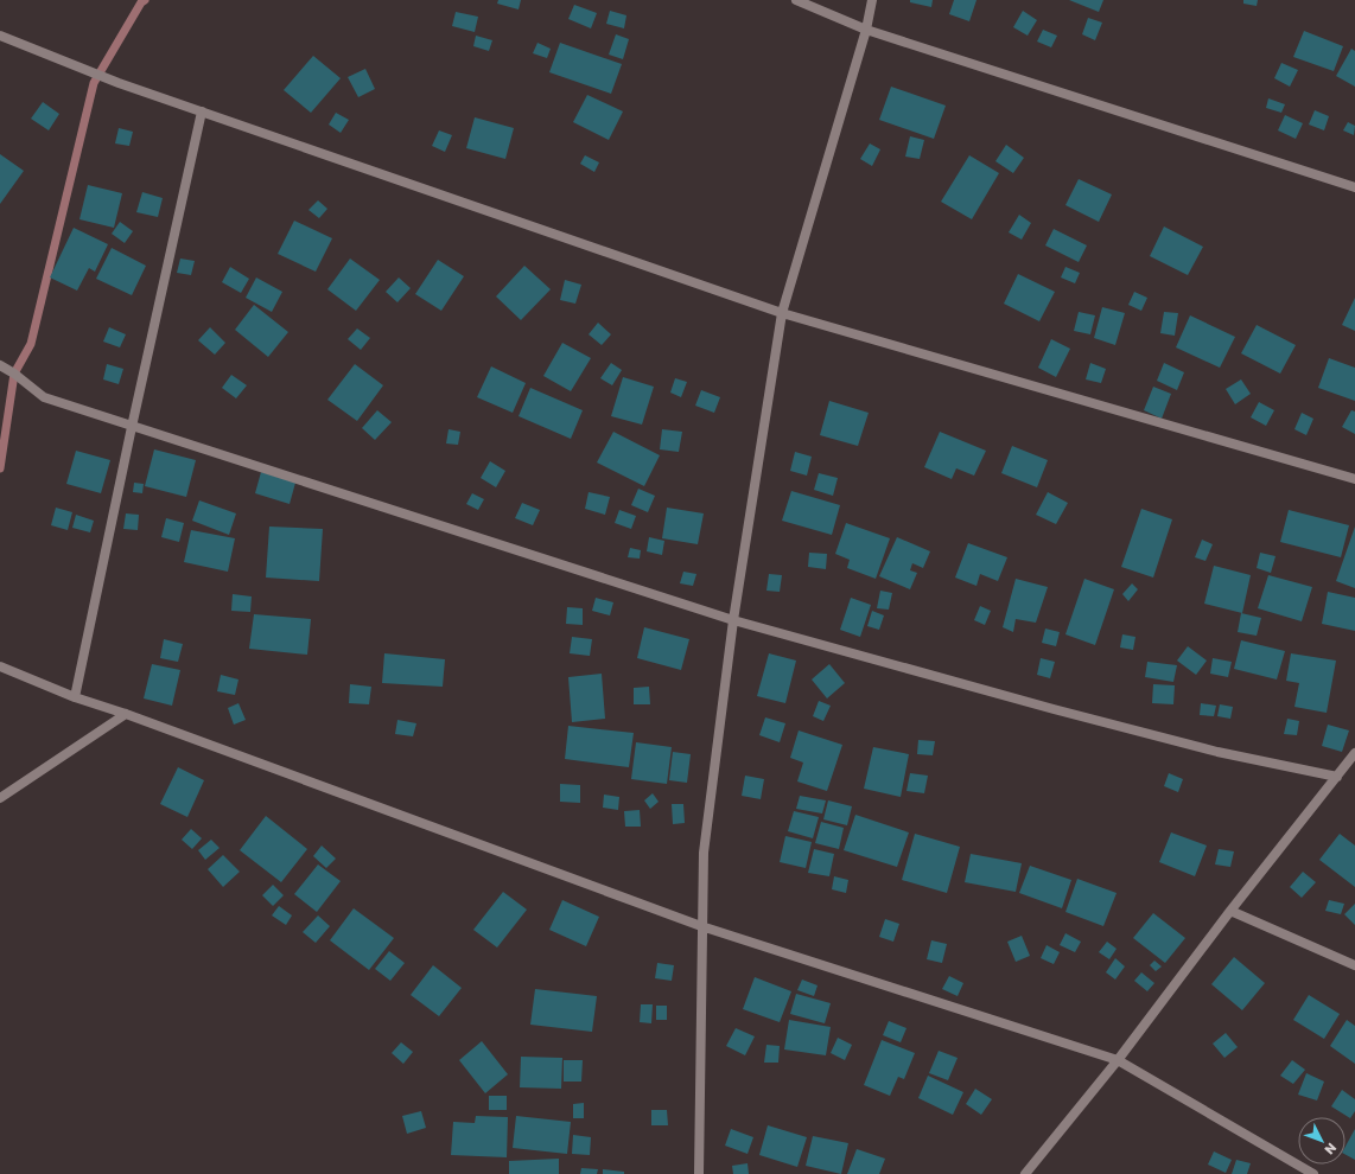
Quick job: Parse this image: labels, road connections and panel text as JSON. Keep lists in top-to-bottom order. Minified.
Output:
{"north":"bottom right"}
